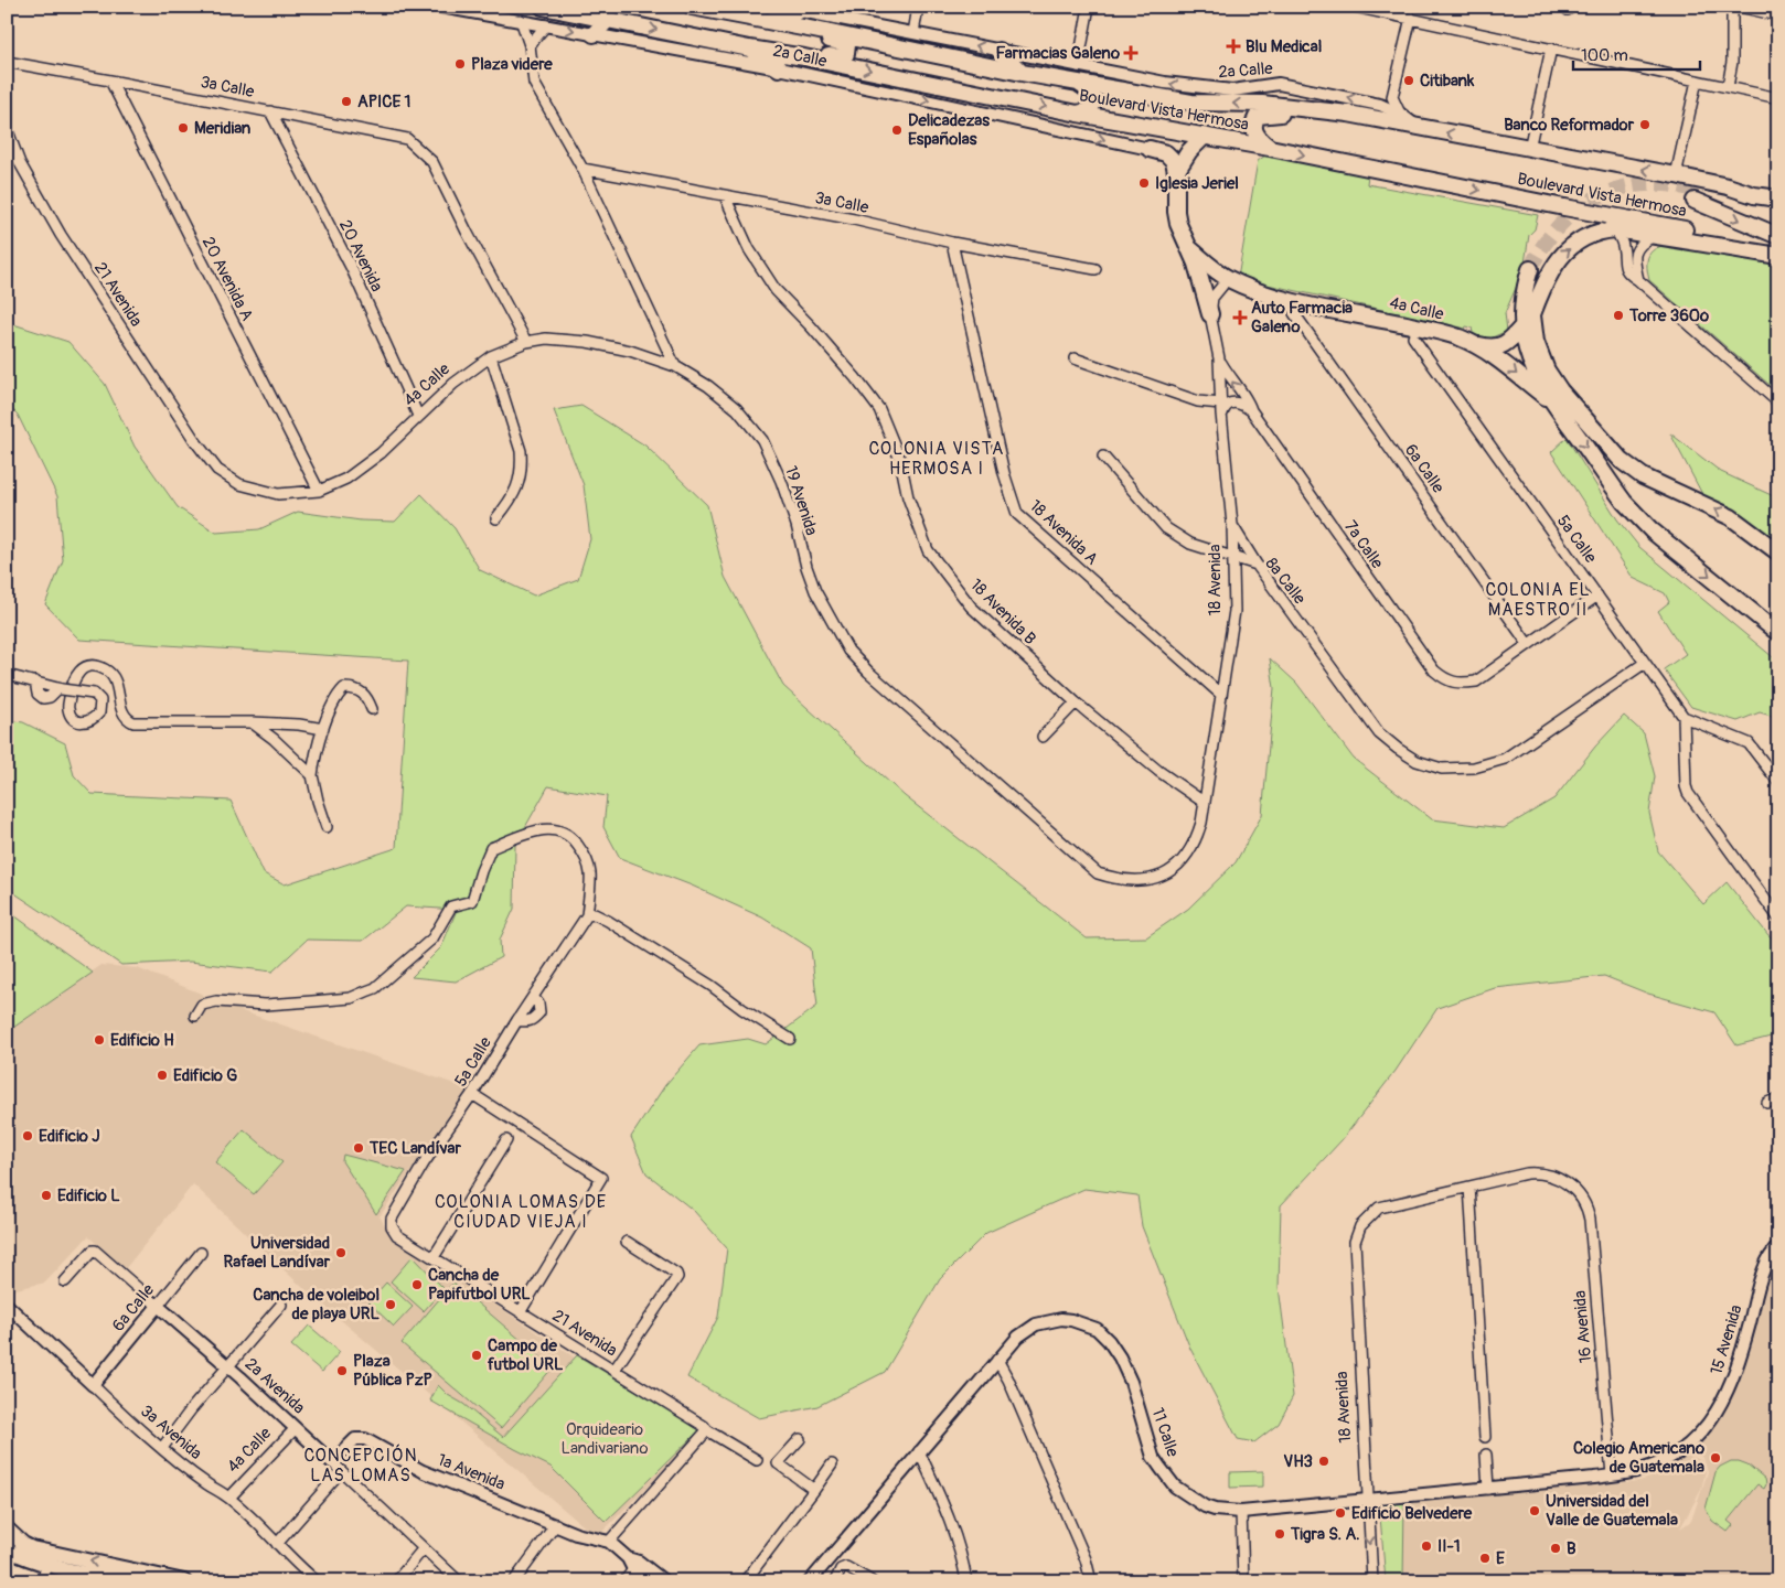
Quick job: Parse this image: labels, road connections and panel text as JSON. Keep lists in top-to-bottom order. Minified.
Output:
{"streets":{"main road":["Boulevard Vista Hermosa","4a Calle"],"street":["2a Calle","3a Calle","20 Avenida","20 Avenida A","21 Avenida","6a Calle","19 Avenida","18 Avenida A","5a Calle","7a Calle","18 Avenida","8a Calle","18 Avenida B","16 Avenida","15 Avenida","2a Avenida","3a Avenida","11 Calle","1a Avenida"]},"crossings":[["2a Calle","Boulevard Vista Hermosa"],["3a Calle","20 Avenida"],["3a Calle","20 Avenida A"],["3a Calle","4a Calle"],["3a Calle","18 Avenida A"],["3a Calle","18 Avenida B"],["20 Avenida","4a Calle"],["20 Avenida A","4a Calle"],["21 Avenida","4a Calle"],["21 Avenida","5a Calle"],["4a Calle","19 Avenida"],["4a Calle","2a Avenida"],["4a Calle","3a Avenida"],["6a Calle","7a Calle"],["6a Calle","2a Avenida"],["6a Calle","3a Avenida"],["19 Avenida","18 Avenida"],["18 Avenida A","18 Avenida"],["5a Calle","8a Calle"],["7a Calle","18 Avenida"],["18 Avenida","8a Calle"],["18 Avenida","18 Avenida B"],["18 Avenida","16 Avenida"],["18 Avenida","11 Calle"],["16 Avenida","11 Calle"],["15 Avenida","11 Calle"],["2a Avenida","1a Avenida"]],"districts":["COLONIA VISTA HERMOSA I","COLONIA EL MAESTRO II","COLONIA LOMAS DE CIUDAD VIEJA I","CONCEPCIÓN LAS LOMAS"],"parks":["Orquideario Landivariano"],"places":{"health":["Blu Medical","Farmacias Galeno","Auto Farmacia Galeno"],"other":["Plaza videre","Citibank","APICE 1","Banco Reformador","Meridian","Delicadezas Españolas","Iglesia Jeriel","Torre 360º","Edificio H","Edificio G","Edificio J","TEC Landívar","Edificio L","Universidad Rafael Landívar","Cancha de Papifutbol URL","Cancha de voleibol de playa URL","Campo de futbol URL","Plaza Pública PzP","Colegio Americano de Guatemala","VH3","Universidad del Valle de Guatemala","Edificio Belvedere","Tigra S. A.","II-1","B","E"]},"scale_bar":"100 m"}
